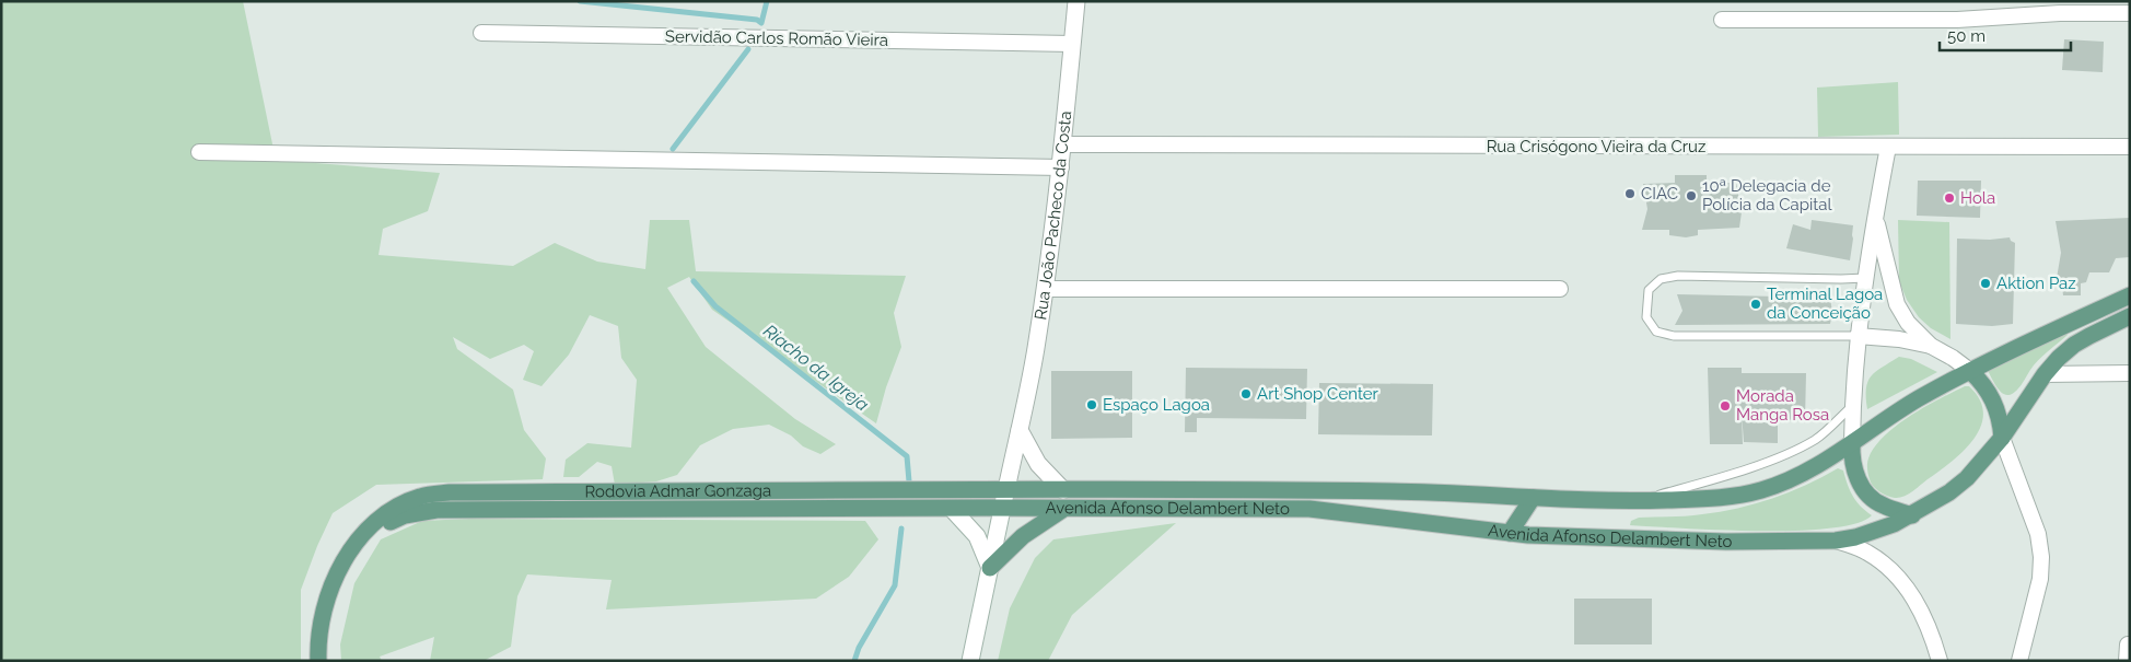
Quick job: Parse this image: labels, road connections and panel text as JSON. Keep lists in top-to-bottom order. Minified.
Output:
{"streets":{"main road":["Rodovia Admar Gonzaga","Avenida Afonso Delambert Neto"],"street":["Servidão Carlos Romão Vieira","Rua Crisógono Vieira da Cruz","Rua João Pacheco da Costa"]},"crossings":[["Servidão Carlos Romão Vieira","Rua João Pacheco da Costa"],["Rua Crisógono Vieira da Cruz","Rua João Pacheco da Costa"],["Rua João Pacheco da Costa","Rodovia Admar Gonzaga"],["Rua João Pacheco da Costa","Avenida Afonso Delambert Neto"],["Rodovia Admar Gonzaga","Avenida Afonso Delambert Neto"]],"water":["Riacho da Igreja"],"places":["CIAC","10ª Delegacia de Polícia da Capital","Hola","Aktion Paz","Terminal Lagoa da Conceição","Art Shop Center","Espaço Lagoa","Morada Manga Rosa"],"scale_bar":"50 m"}
